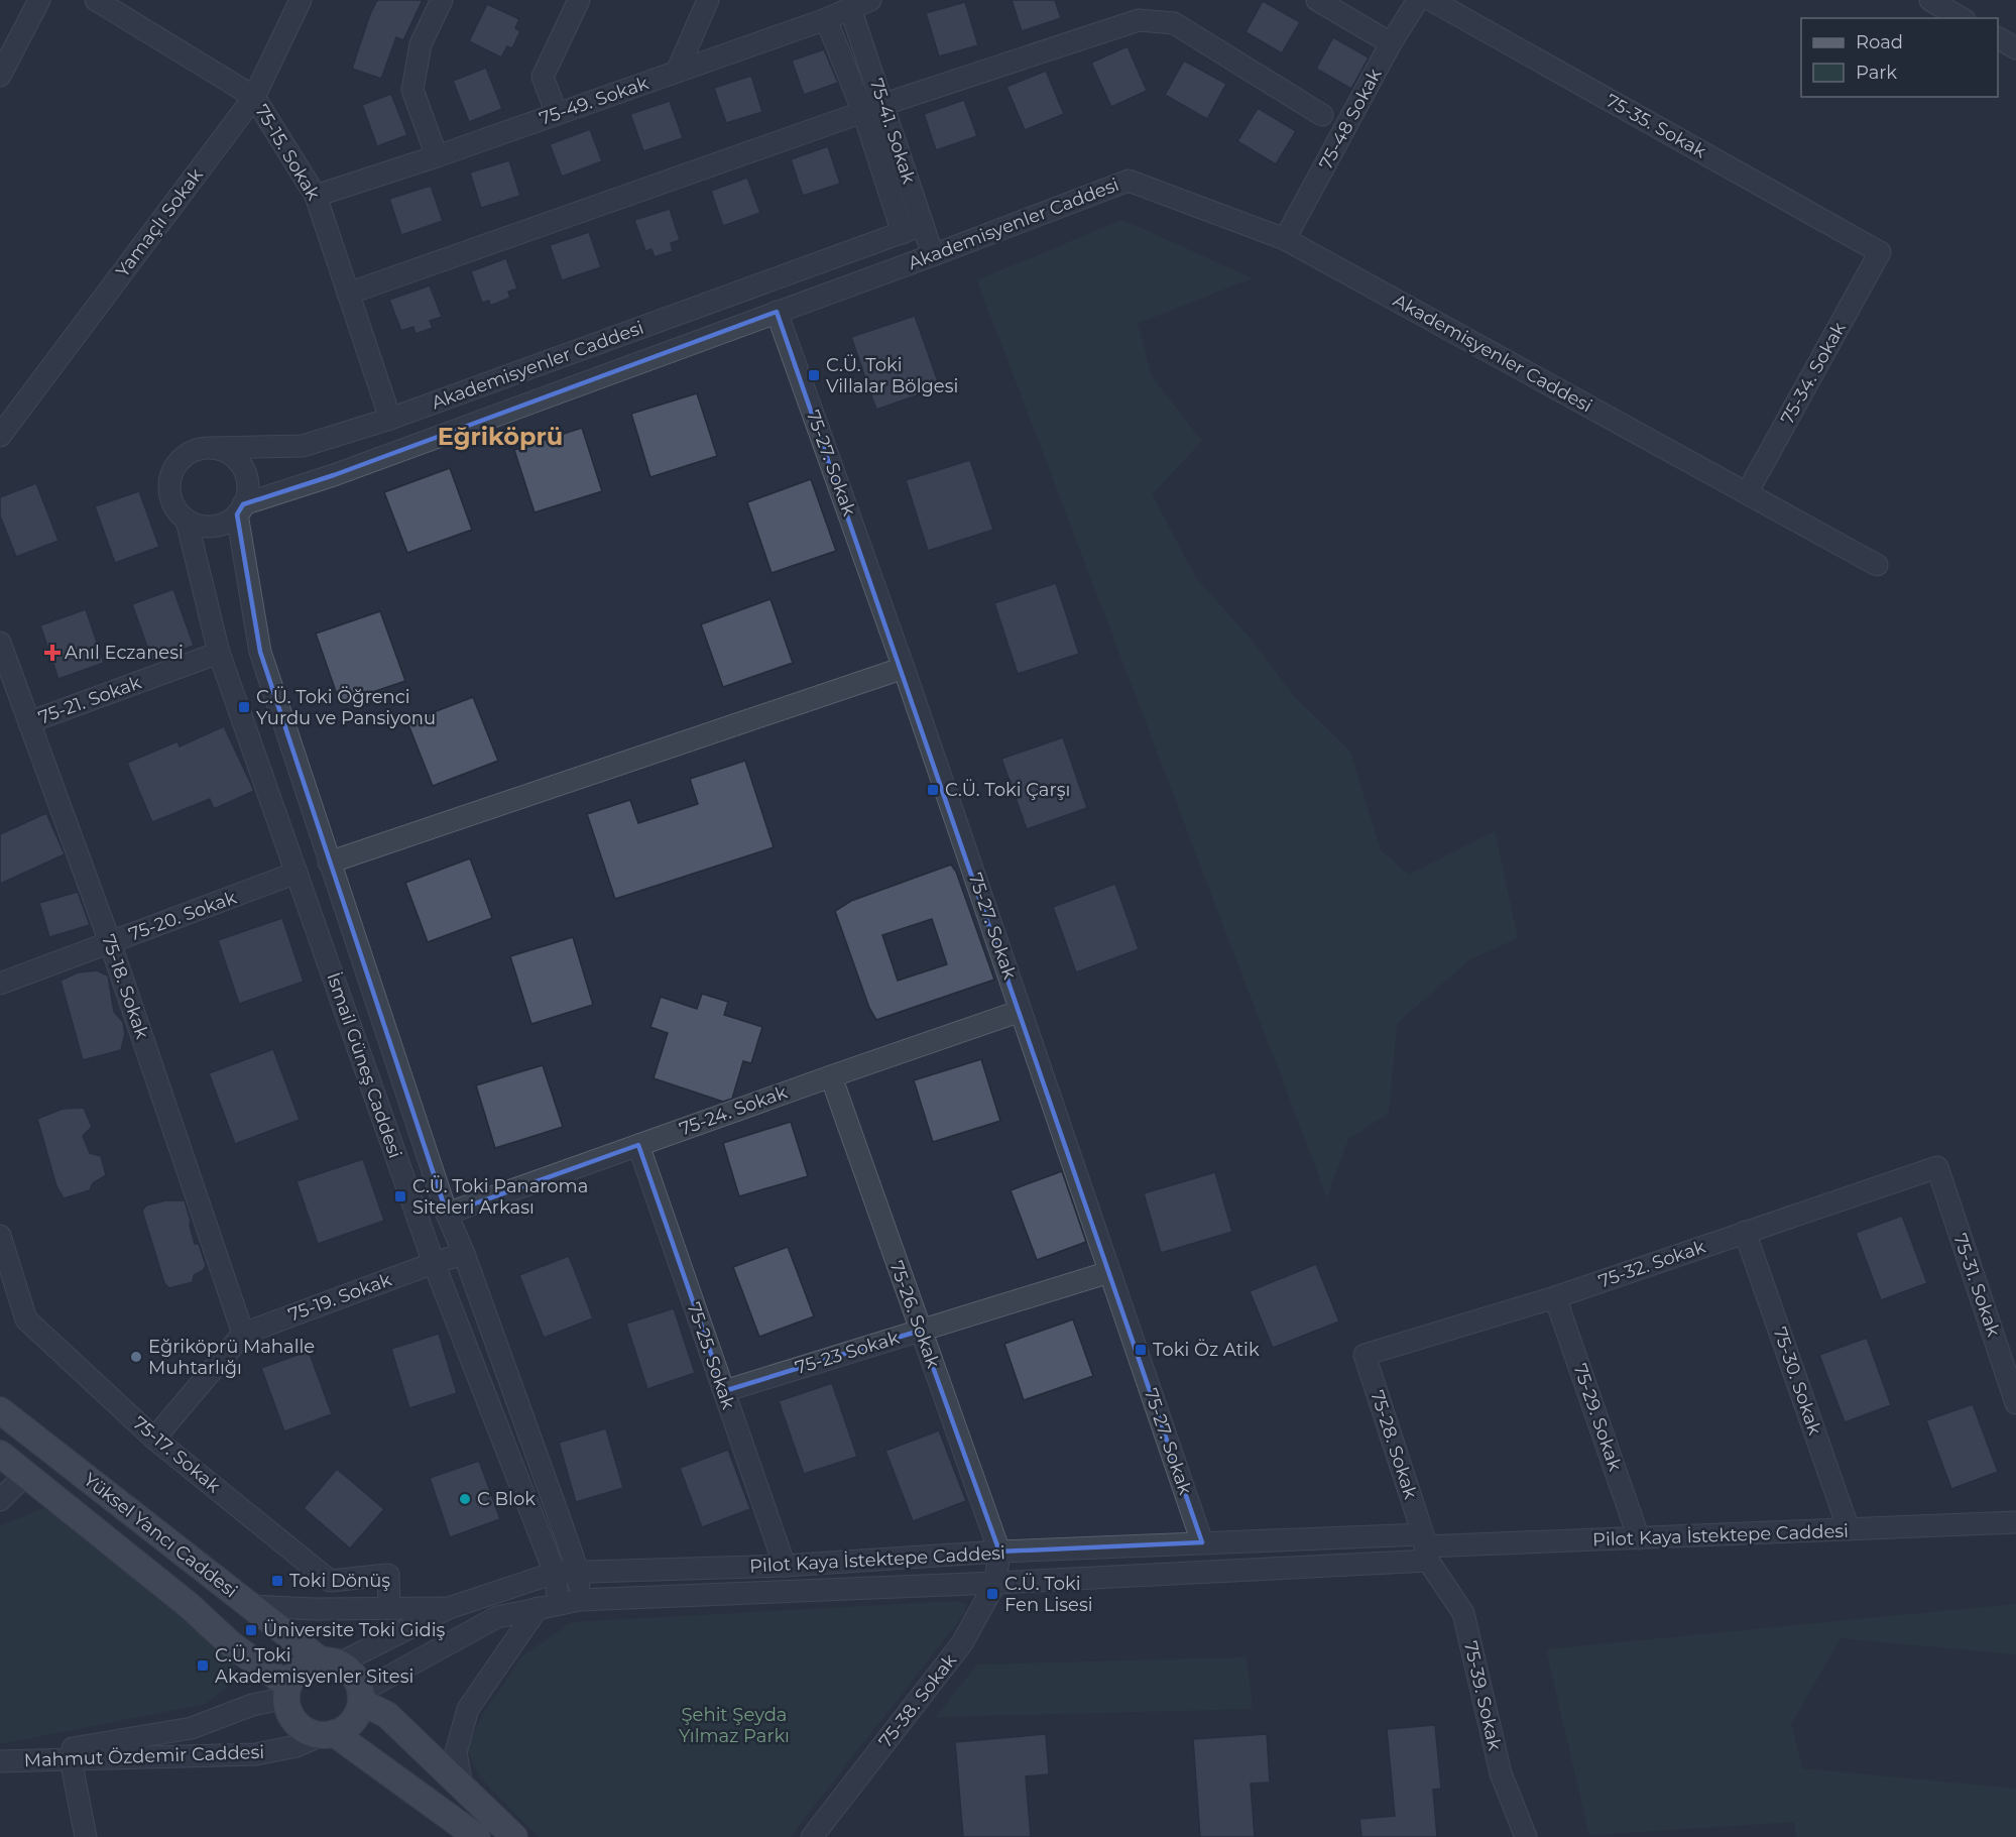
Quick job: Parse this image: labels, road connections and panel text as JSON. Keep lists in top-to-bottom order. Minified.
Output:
{"streets":{"main road":["Yüksel Yancı Caddesi"],"street":["75-49. Sokak","75-48 Sokak","75-35. Sokak","75-41. Sokak","75-15. Sokak","Yamaçlı Sokak","Akademisyenler Caddesi","75-34. Sokak","75-27. Sokak","75-21. Sokak","75-20. Sokak","75-18. Sokak","İsmail Güneş Caddesi","75-24. Sokak","75-32. Sokak","75-31. Sokak","75-19. Sokak","75-26. Sokak","75-23 Sokak","75-25. Sokak","75-30. Sokak","75-29. Sokak","75-28. Sokak","75-17. Sokak","Pilot Kaya İstektepe Caddesi","75-39. Sokak","75-38. Sokak","Mahmut Özdemir Caddesi"]},"crossings":[["75-49. Sokak","75-41. Sokak"],["75-49. Sokak","75-15. Sokak"],["75-48 Sokak","Akademisyenler Caddesi"],["75-35. Sokak","75-34. Sokak"],["75-41. Sokak","Akademisyenler Caddesi"],["75-15. Sokak","Yamaçlı Sokak"],["75-15. Sokak","Akademisyenler Caddesi"],["Akademisyenler Caddesi","75-34. Sokak"],["Akademisyenler Caddesi","75-27. Sokak"],["Akademisyenler Caddesi","İsmail Güneş Caddesi"],["75-27. Sokak","75-24. Sokak"],["75-27. Sokak","75-23 Sokak"],["75-27. Sokak","Pilot Kaya İstektepe Caddesi"],["75-21. Sokak","75-18. Sokak"],["75-21. Sokak","İsmail Güneş Caddesi"],["75-20. Sokak","75-18. Sokak"],["75-20. Sokak","İsmail Güneş Caddesi"],["75-18. Sokak","75-19. Sokak"],["İsmail Güneş Caddesi","75-24. Sokak"],["İsmail Güneş Caddesi","75-19. Sokak"],["İsmail Güneş Caddesi","Pilot Kaya İstektepe Caddesi"],["75-24. Sokak","75-26. Sokak"],["75-24. Sokak","75-25. Sokak"],["75-32. Sokak","75-31. Sokak"],["75-32. Sokak","75-30. Sokak"],["75-32. Sokak","75-29. Sokak"],["75-32. Sokak","75-28. Sokak"],["75-19. Sokak","75-17. Sokak"],["75-26. Sokak","75-23 Sokak"],["75-26. Sokak","Pilot Kaya İstektepe Caddesi"],["75-26. Sokak","75-38. Sokak"],["75-23 Sokak","75-25. Sokak"],["75-25. Sokak","Pilot Kaya İstektepe Caddesi"],["75-30. Sokak","Pilot Kaya İstektepe Caddesi"],["75-29. Sokak","Pilot Kaya İstektepe Caddesi"],["75-28. Sokak","Pilot Kaya İstektepe Caddesi"],["75-28. Sokak","75-39. Sokak"],["Yüksel Yancı Caddesi","Pilot Kaya İstektepe Caddesi"],["Yüksel Yancı Caddesi","Mahmut Özdemir Caddesi"],["Pilot Kaya İstektepe Caddesi","75-39. Sokak"],["Pilot Kaya İstektepe Caddesi","75-38. Sokak"],["Pilot Kaya İstektepe Caddesi","Mahmut Özdemir Caddesi"]],"districts":["Eğriköprü"],"parks":["Şehit Şeyda Yılmaz Parkı"],"places":{"transit":["C.Ü. Toki Villalar Bölgesi","C.Ü. Toki Öğrenci Yurdu ve Pansiyonu","C.Ü. Toki Çarşı","C.Ü. Toki Panaroma Siteleri Arkası","Toki Öz Atik","Toki Dönüş","C.Ü. Toki Fen Lisesi","Üniversite Toki Gidiş","C.Ü. Toki Akademisyenler Sitesi"],"health":["Anıl Eczanesi"],"other":["Eğriköprü Mahalle Muhtarlığı","C Blok"]},"legend":["Road","Park"]}
